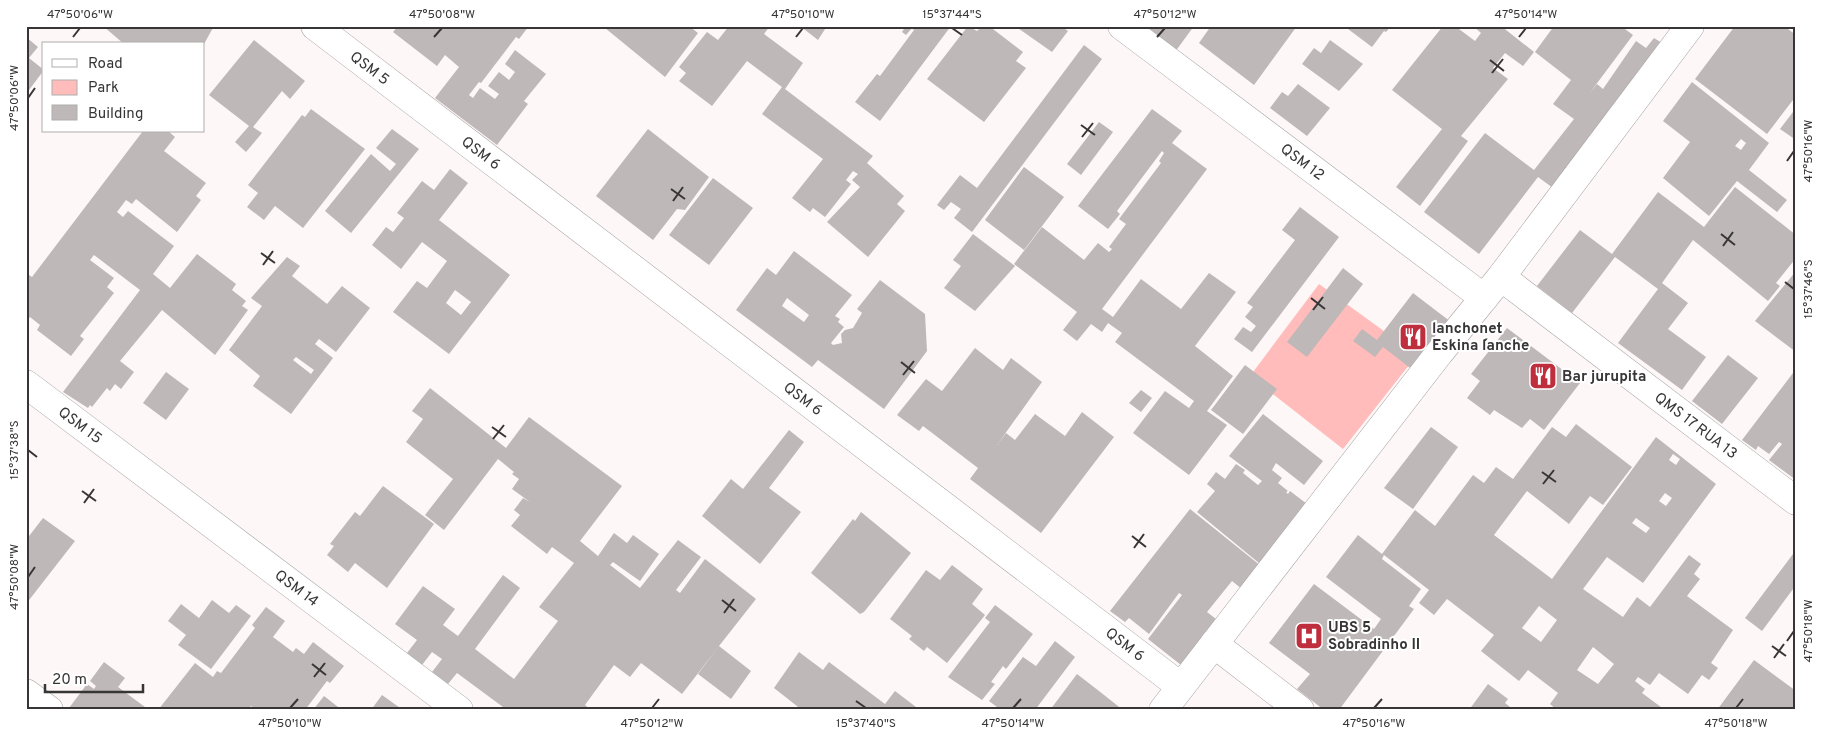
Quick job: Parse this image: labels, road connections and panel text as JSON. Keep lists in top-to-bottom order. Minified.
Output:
{"streets":{"street":["QSM 5","QSM 6","QSM 12","QSM 15","QMS 17 RUA 13","QSM 14"]},"crossings":[["QSM 5","QSM 6"],["QSM 15","QSM 14"]],"places":{"restaurant":["lanchonet Eskina ´lanche","Bar jurupita"],"hospital":["UBS 5 Sobradinho II"]},"legend":["Road","Park","Building"],"scale_bar":"20 m","coordinates":["47°50'06\"W","47°50'08\"W","47°50'10\"W","15°37'44\"S","47°50'12\"W","47°50'14\"W","47°50'16\"W","15°37'46\"S","15°37'38\"S","47°50'18\"W","15°37'40\"S"]}
